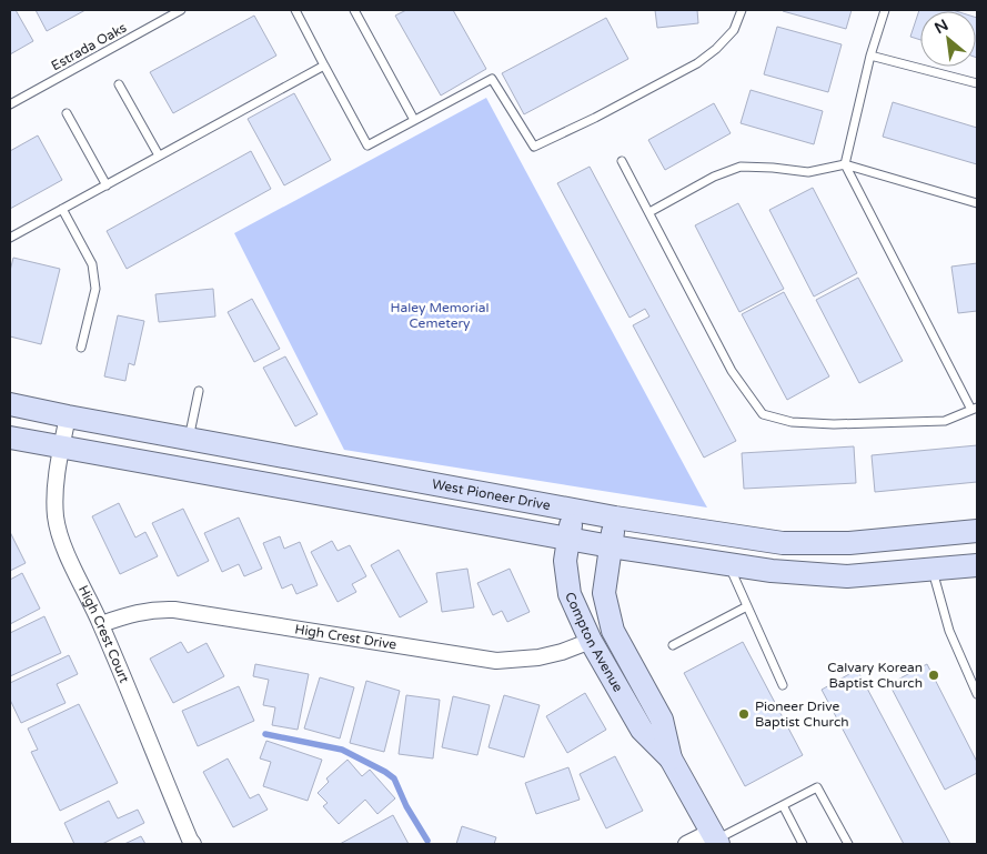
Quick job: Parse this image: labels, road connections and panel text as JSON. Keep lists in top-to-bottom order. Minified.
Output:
{"streets":{"main road":["West Pioneer Drive","Compton Avenue"],"street":["High Crest Court","High Crest Drive"],"lane":["Estrada Oaks"]},"crossings":[["West Pioneer Drive","High Crest Court"],["West Pioneer Drive","Compton Avenue"],["High Crest Court","High Crest Drive"],["High Crest Drive","Compton Avenue"]],"parks":["Haley Memorial Cemetery"],"places":["Calvary Korean Baptist Church","Pioneer Drive Baptist Church"],"north":"top left"}
